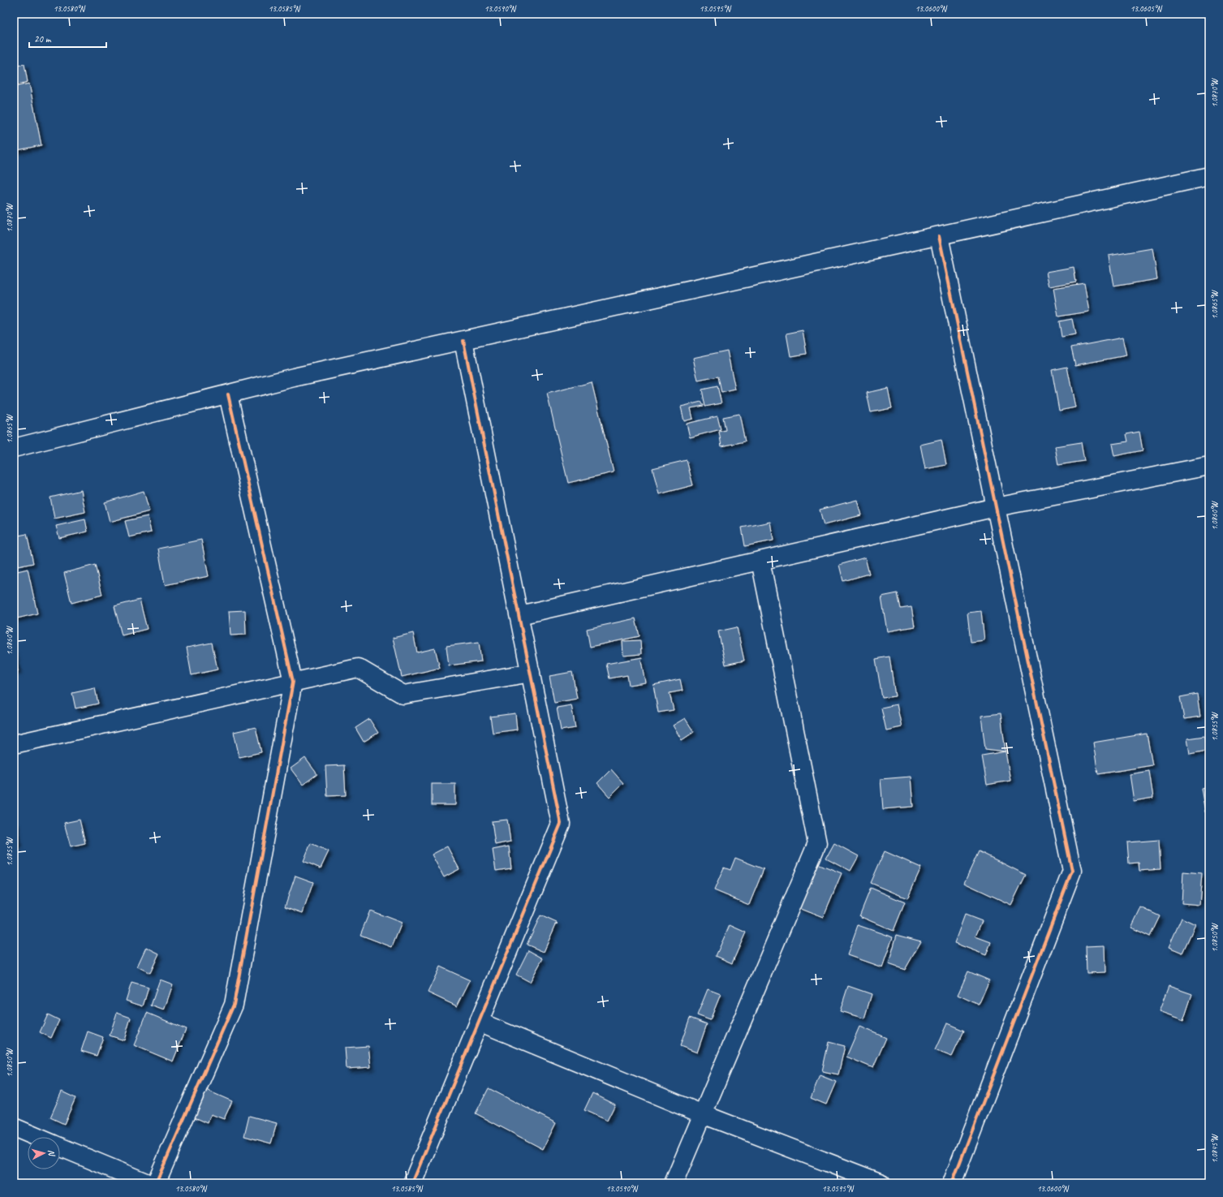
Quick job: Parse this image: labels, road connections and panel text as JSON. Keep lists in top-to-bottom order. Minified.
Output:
{"scale_bar":"20 m","north":"right","coordinates":["13.0580°N","13.0585°N","13.0590°N","13.0595°N","13.0600°N","13.0605°N","1.0870°W","1.0865°W","1.0860°W","1.0855°W","1.0850°W","1.0845°W"]}
